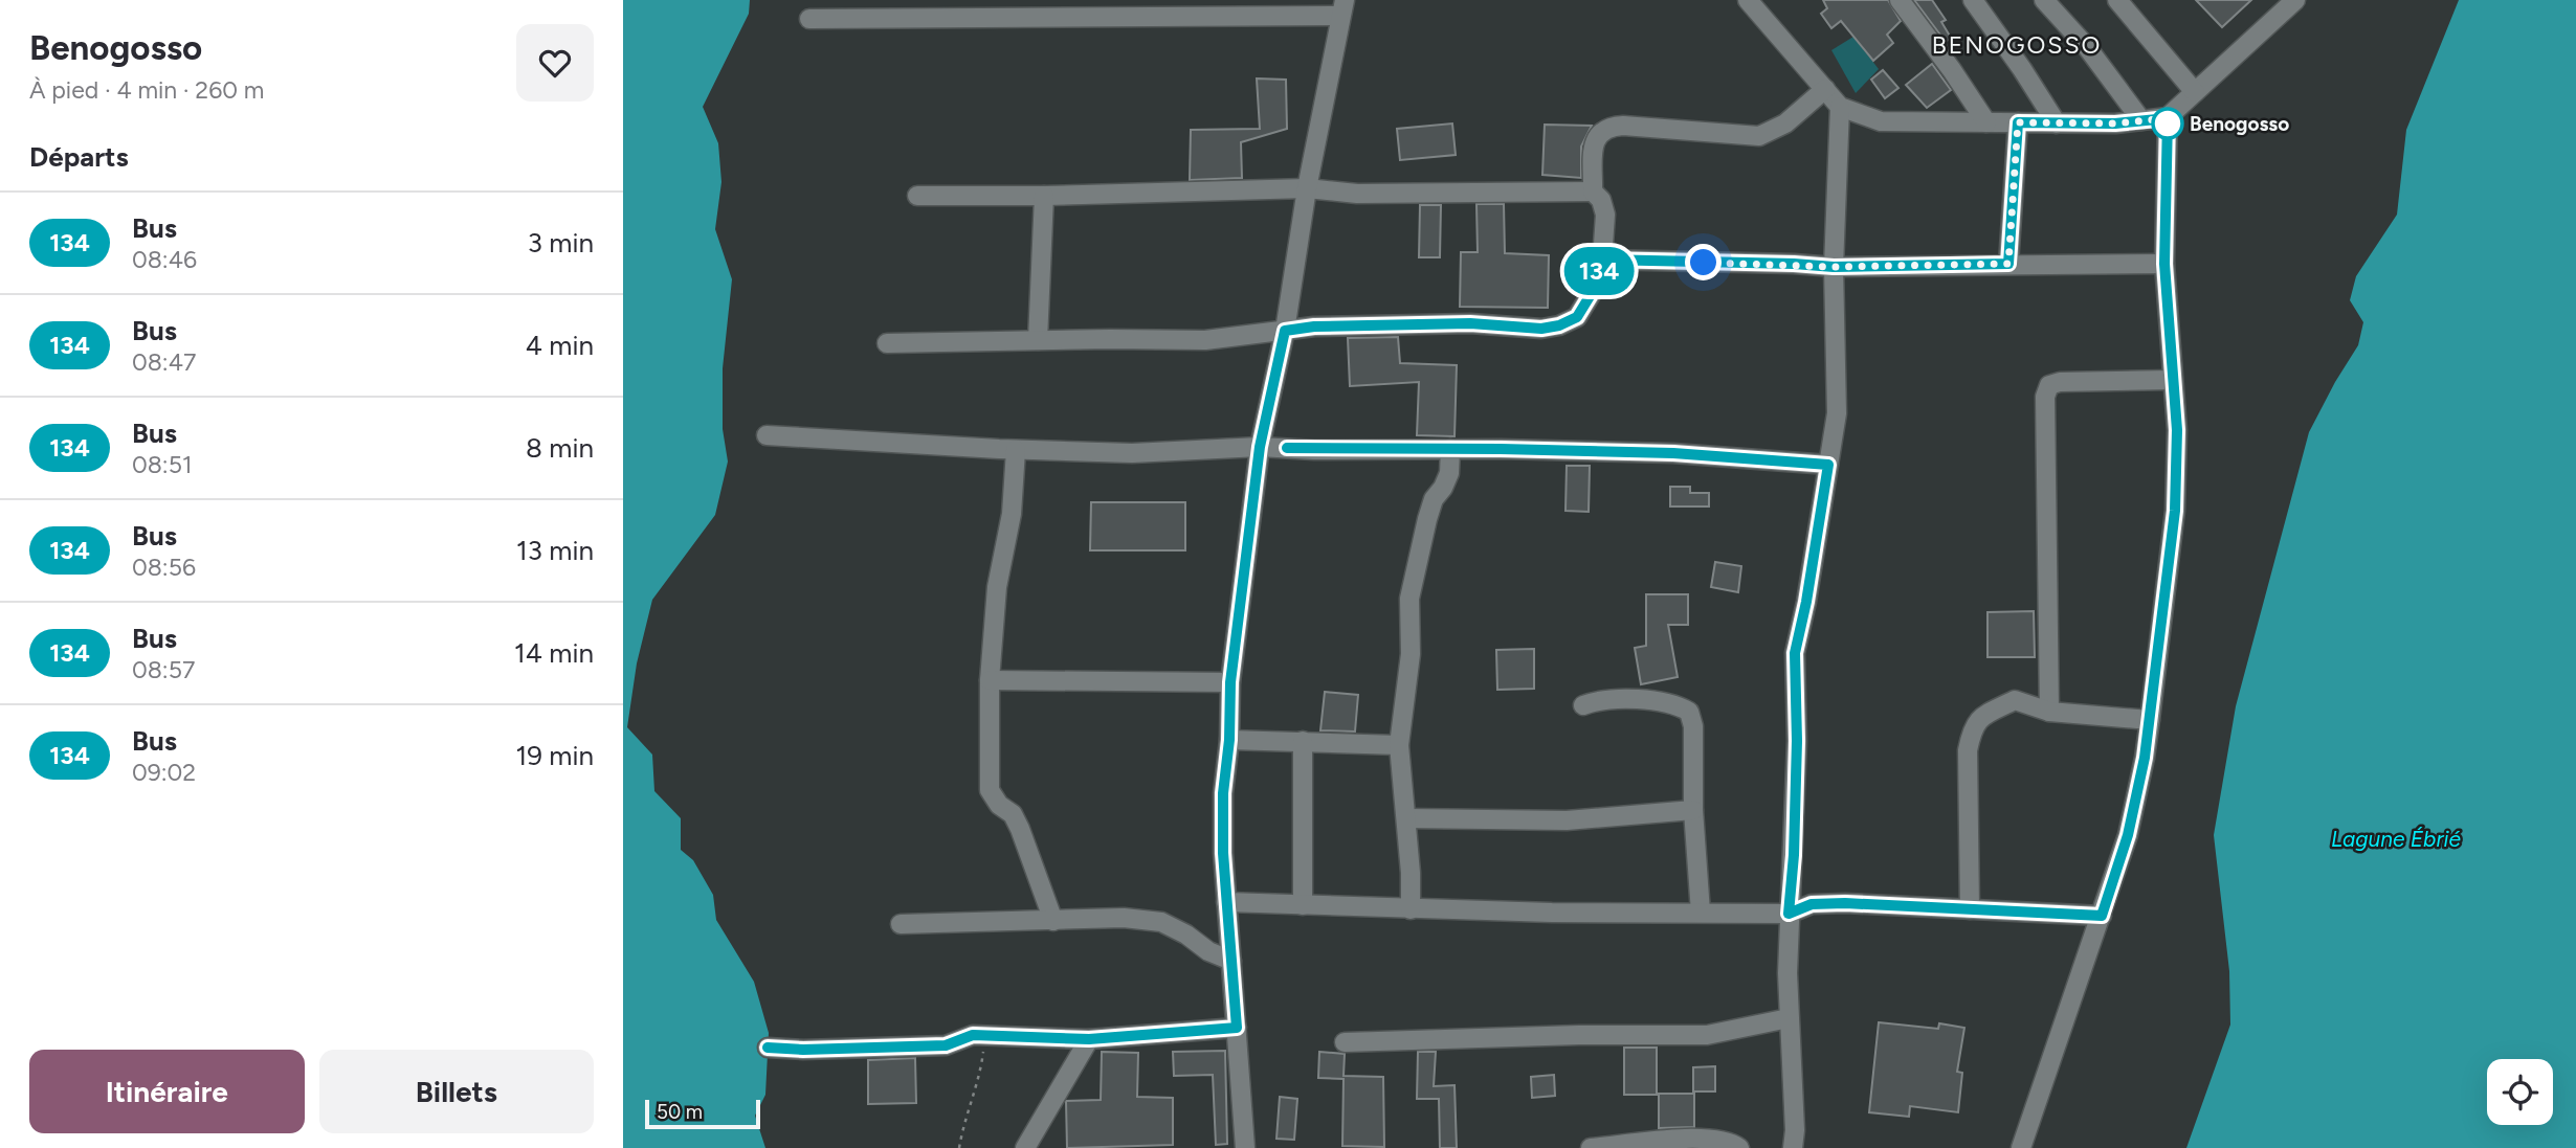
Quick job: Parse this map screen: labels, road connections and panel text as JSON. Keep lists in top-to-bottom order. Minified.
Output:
{"districts":["BENOGOSSO"],"water":["Lagune Ébrié"],"places":["Benogosso"],"lines":["bus line 134"],"scale_bar":"50 m","page":{"heading":[["Benogosso","À pied · 4 min · 260 m"],"Départs"],"on_map":"134","list":[{"mark":"134","name":"Bus","note":"08:46","value":"3 min"},{"mark":"134","name":"Bus","note":"08:47","value":"4 min"},{"mark":"134","name":"Bus","note":"08:51","value":"8 min"},{"mark":"134","name":"Bus","note":"08:56","value":"13 min"},{"mark":"134","name":"Bus","note":"08:57","value":"14 min"},{"mark":"134","name":"Bus","note":"09:02","value":"19 min"}],"buttons":["Itinéraire","Billets"],"scale":"50 m"}}
